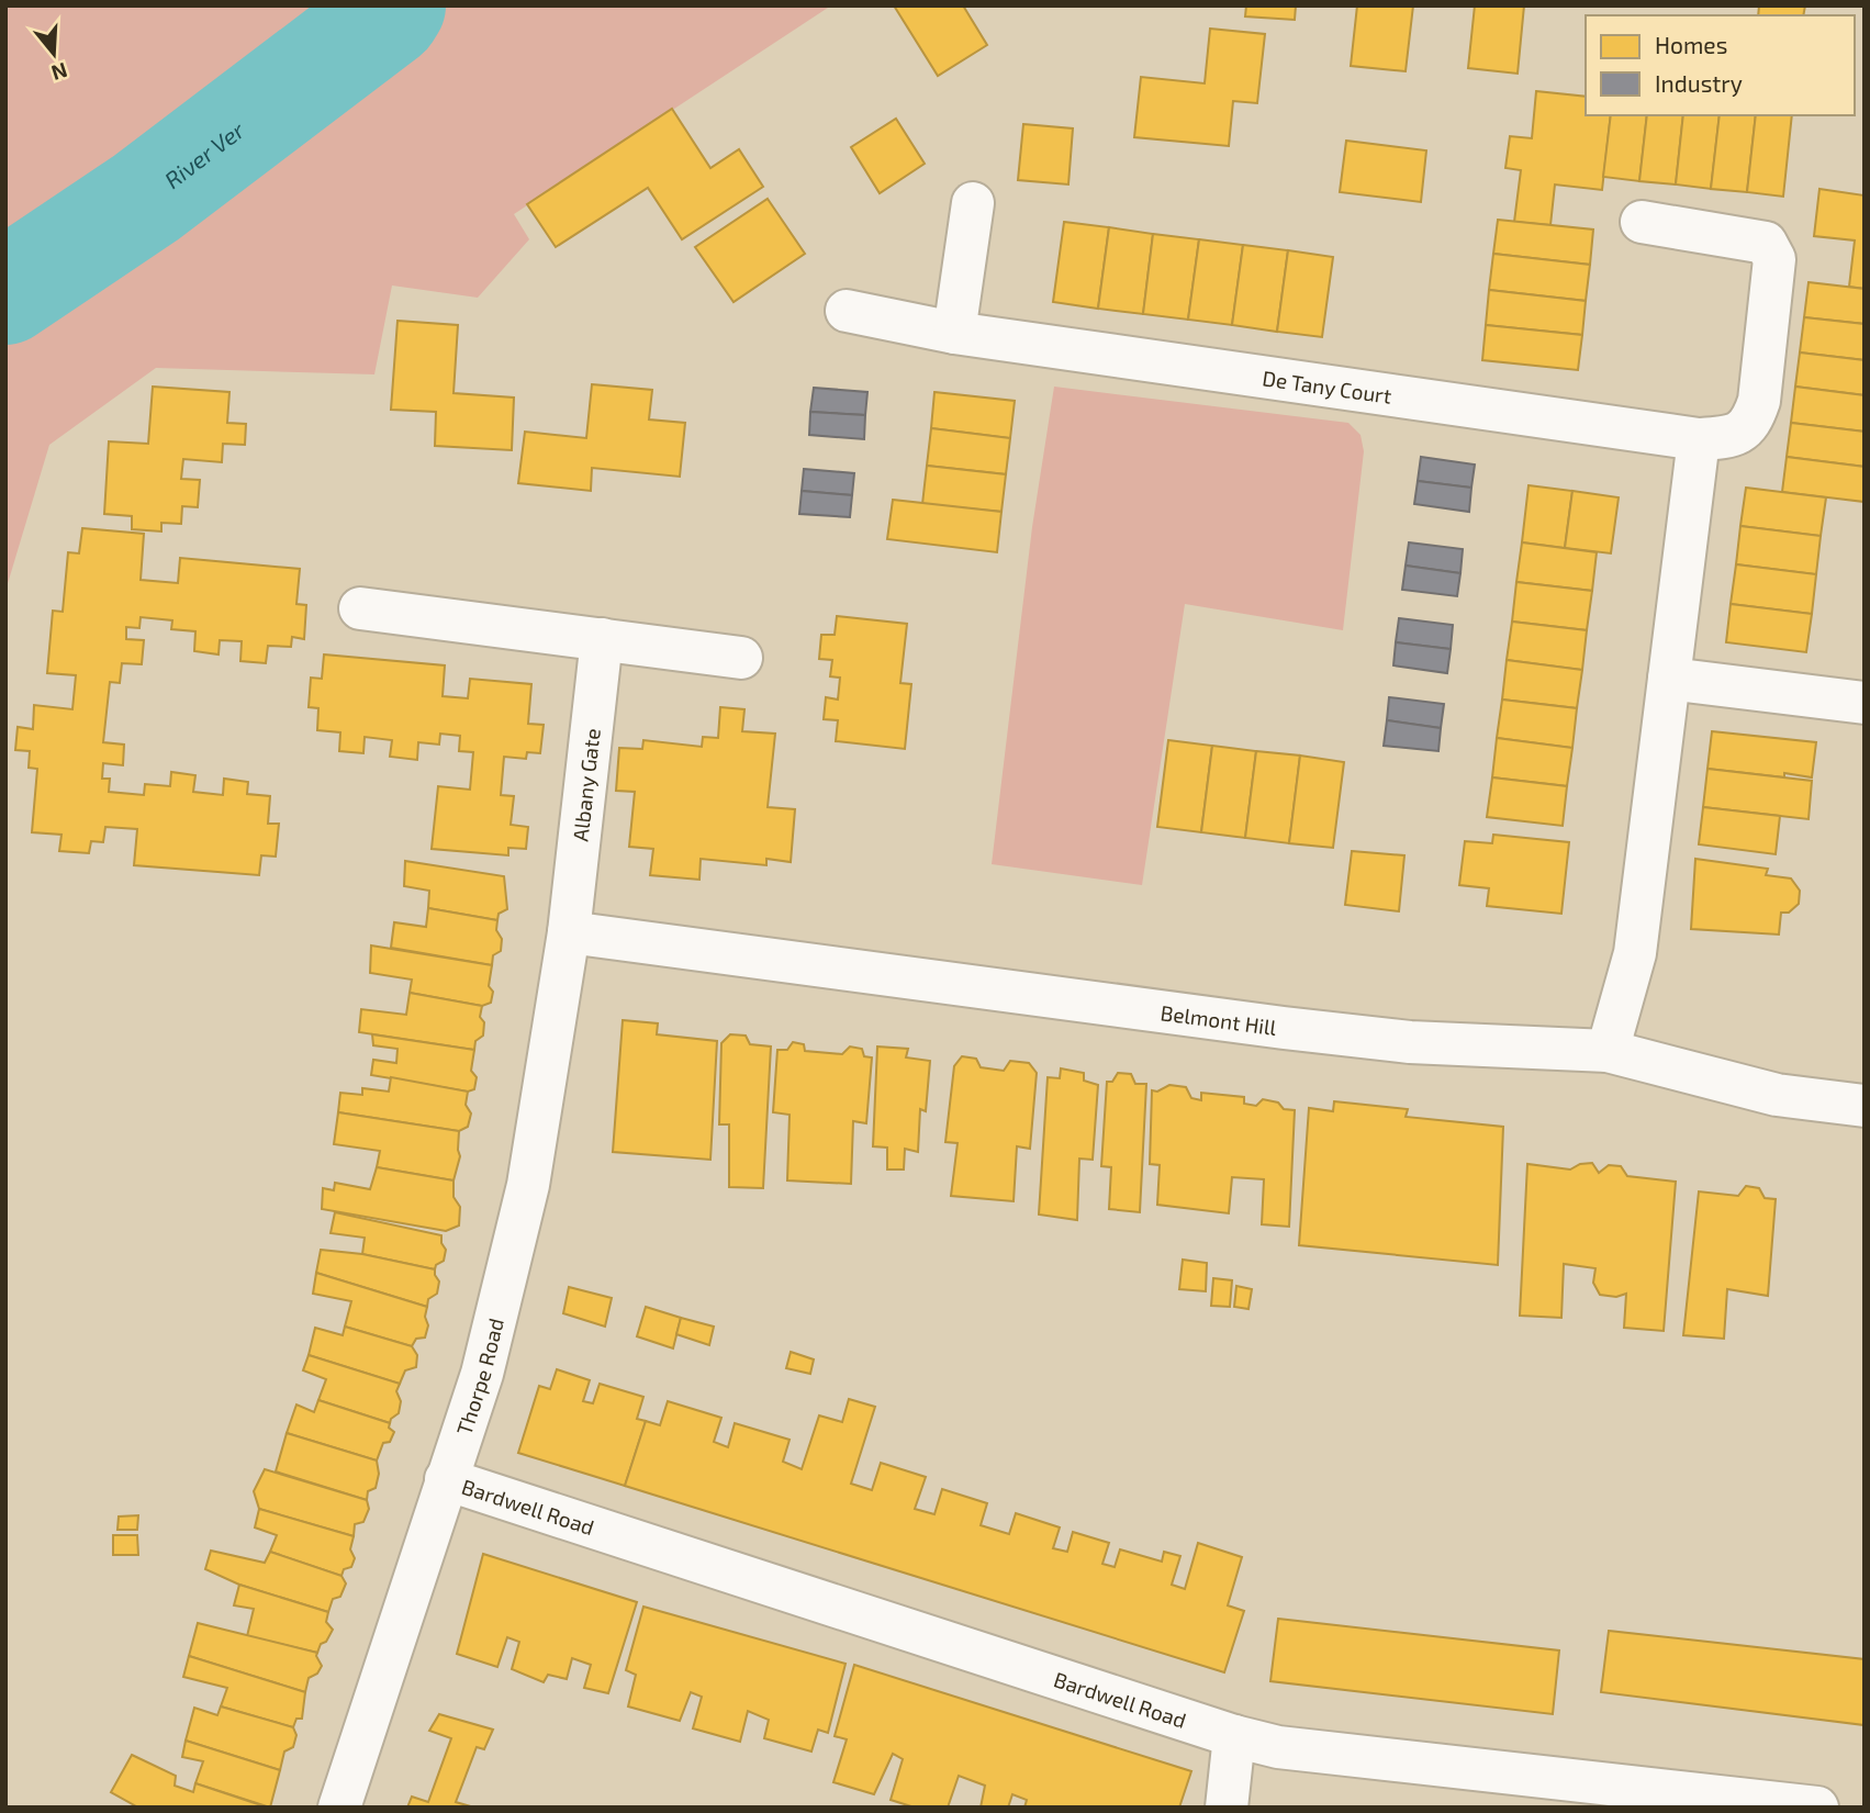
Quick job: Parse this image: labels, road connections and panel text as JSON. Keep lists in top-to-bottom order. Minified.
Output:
{"streets":{"street":["De Tany Court","Albany Gate","Belmont Hill","Thorpe Road","Bardwell Road"]},"crossings":[["Albany Gate","Belmont Hill"],["Albany Gate","Thorpe Road"],["Belmont Hill","Thorpe Road"],["Thorpe Road","Bardwell Road"]],"water":["River Ver"],"legend":["Homes","Industry"],"north":"bottom"}
